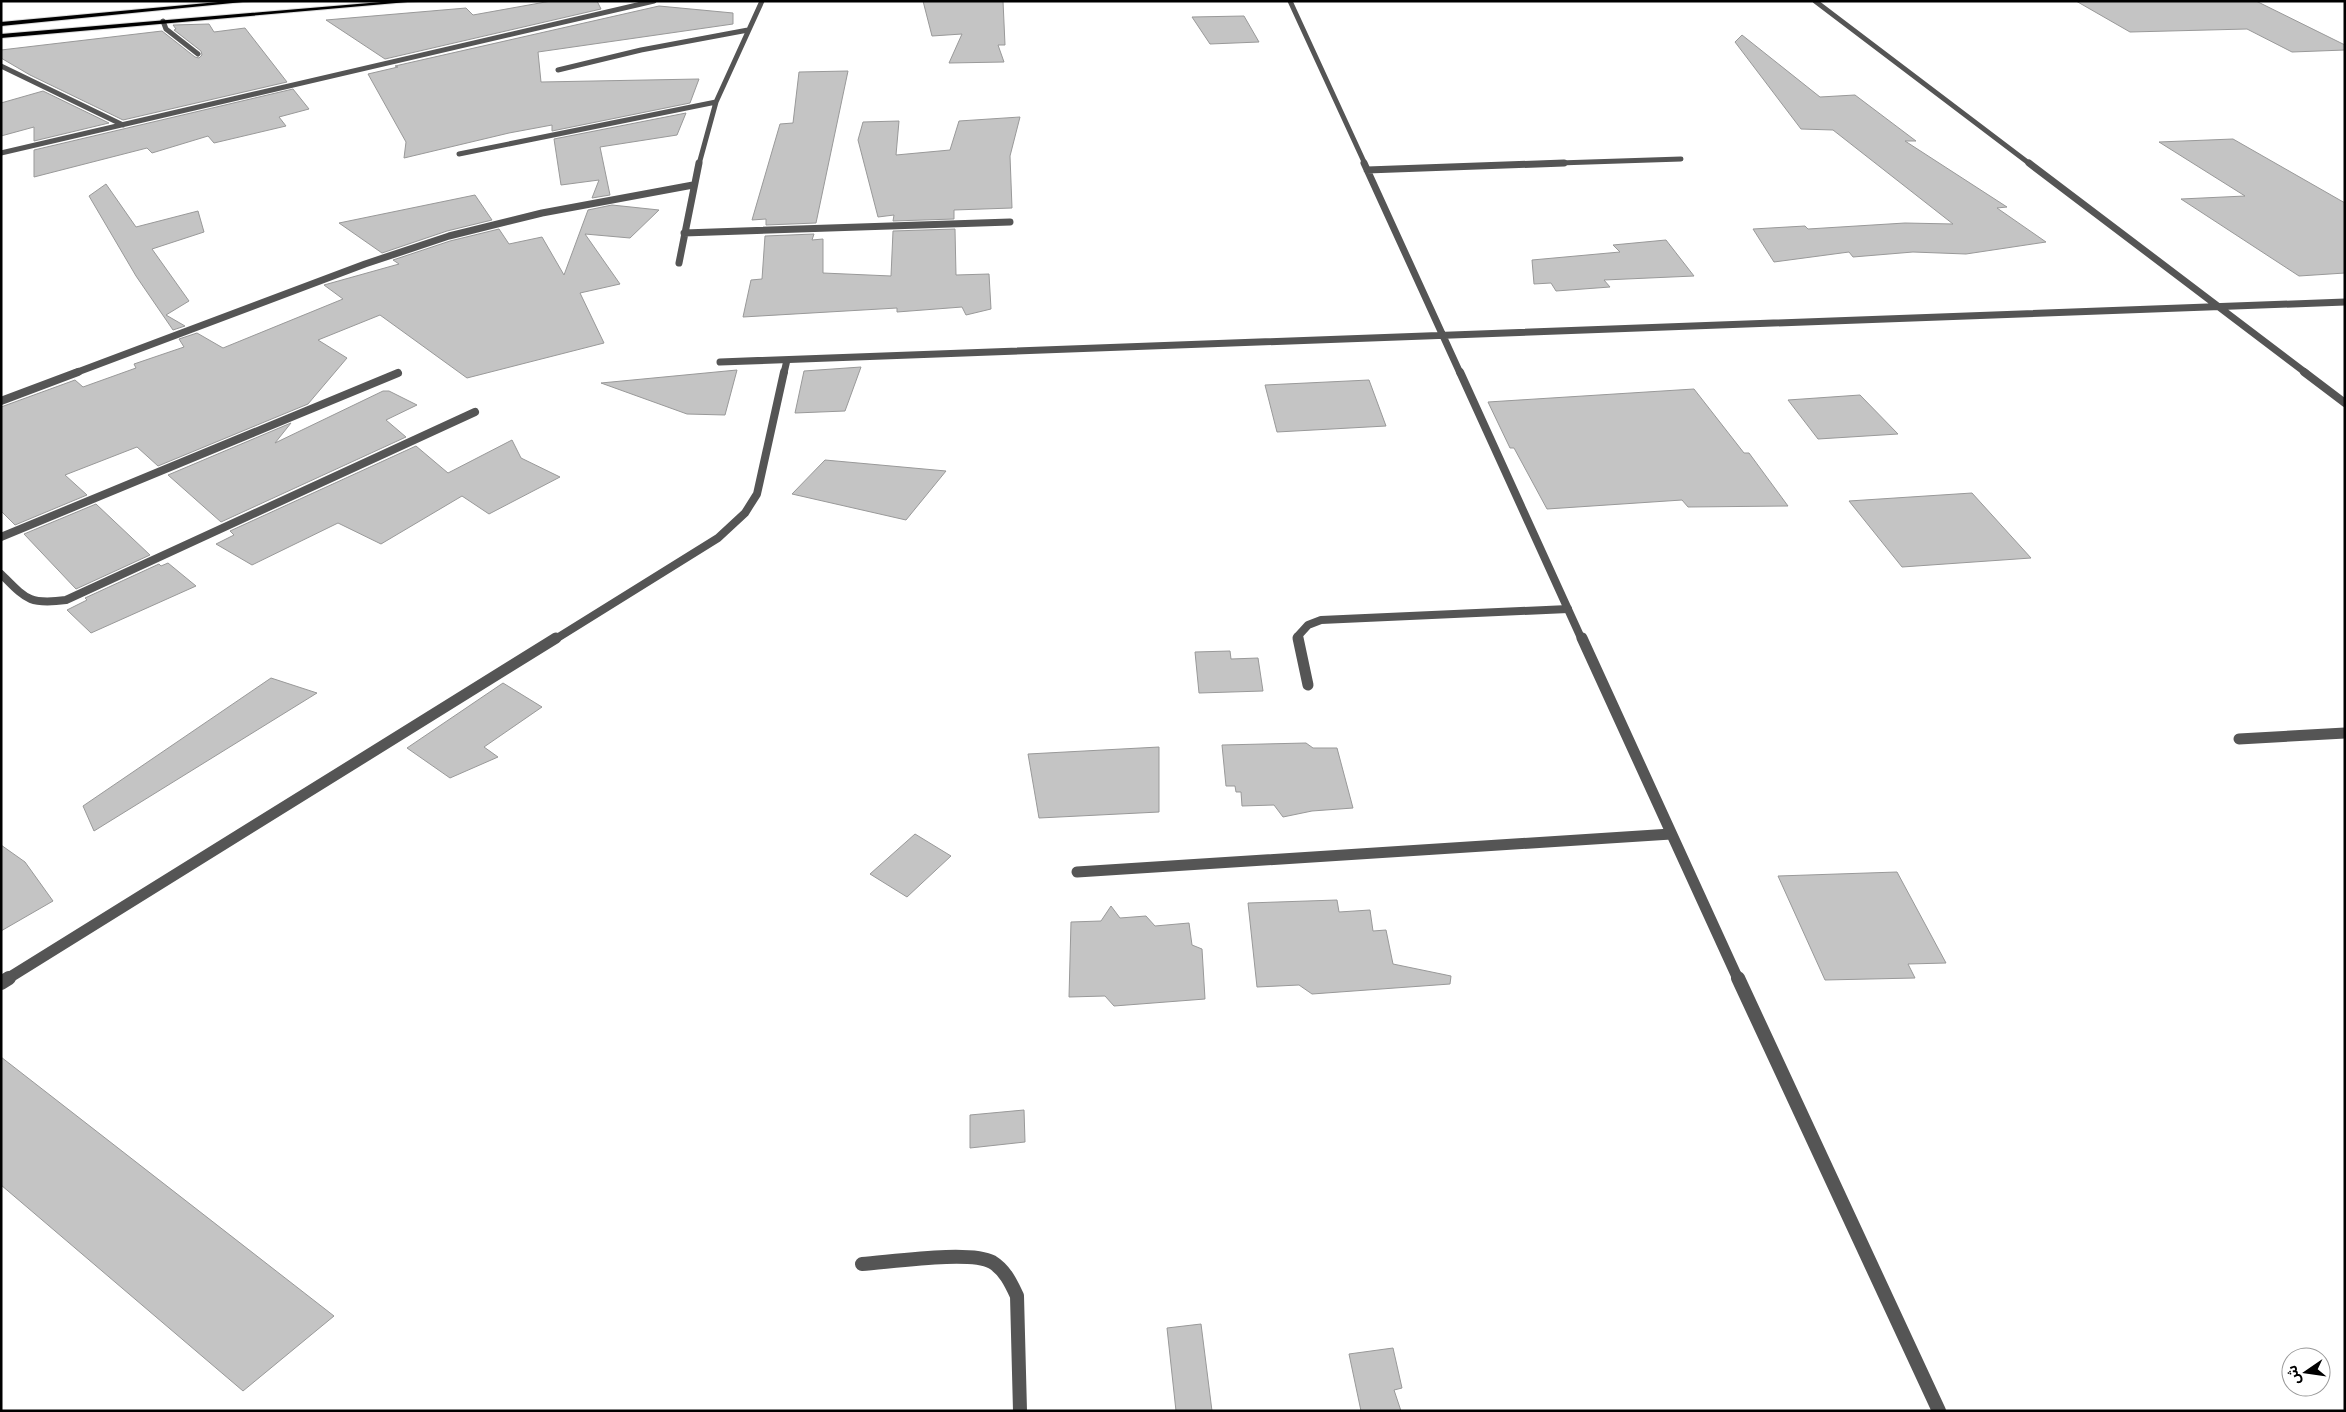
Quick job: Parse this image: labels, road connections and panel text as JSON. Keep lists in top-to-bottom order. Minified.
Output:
{"north":"left"}
